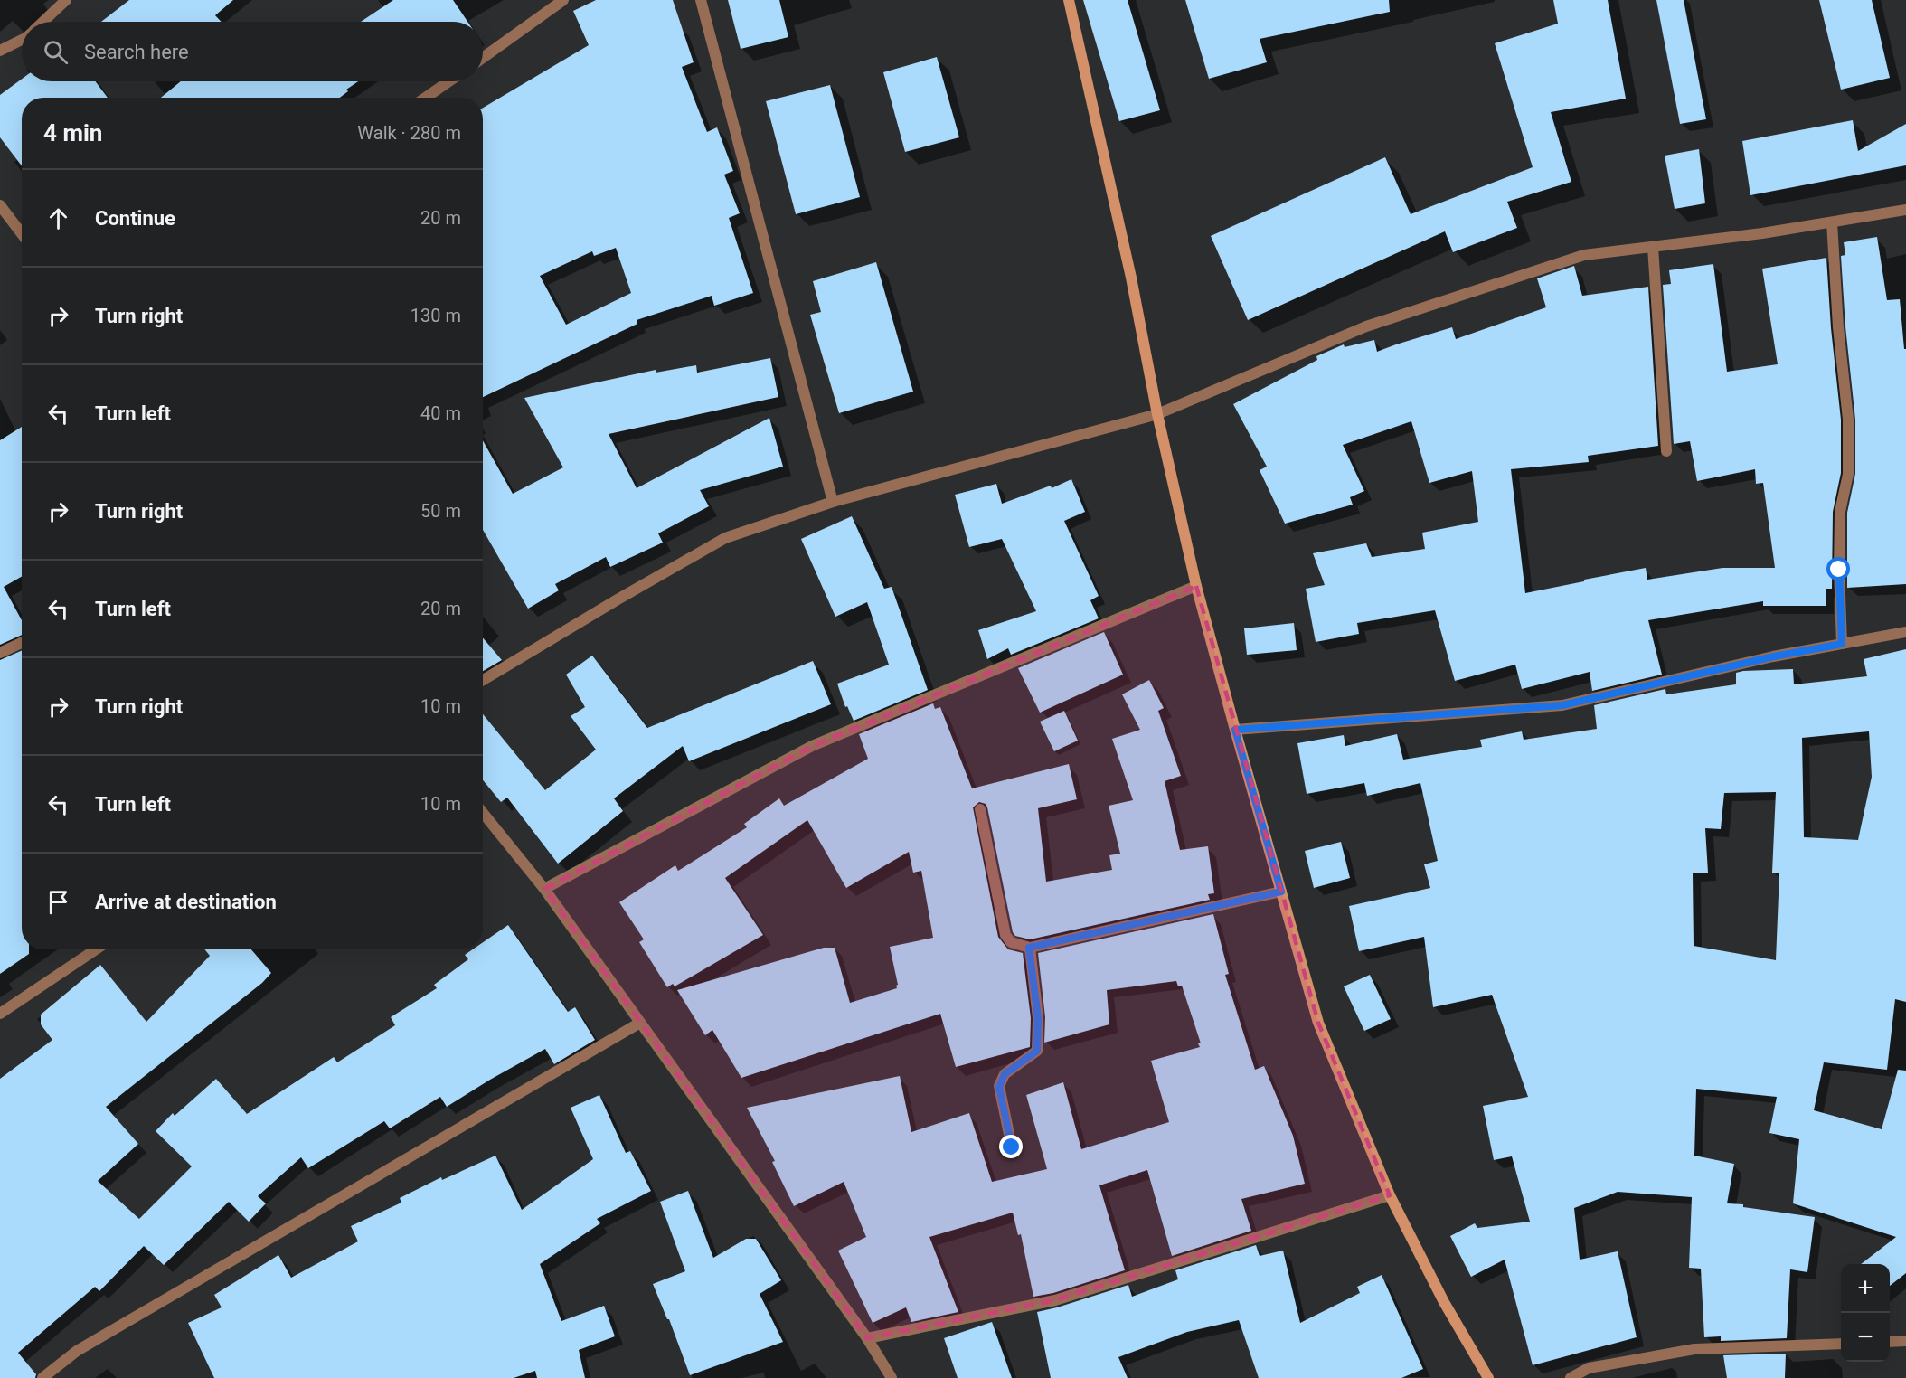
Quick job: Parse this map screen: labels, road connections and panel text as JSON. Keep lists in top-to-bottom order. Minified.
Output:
{"page":{"search":"Search here","heading":["4 min","Walk · 280 m"],"list":[["Continue","20 m"],["Turn right","130 m"],["Turn left","40 m"],["Turn right","50 m"],["Turn left","20 m"],["Turn right","10 m"],["Turn left","10 m"],"Arrive at destination"],"map_buttons":["+","−"]}}
